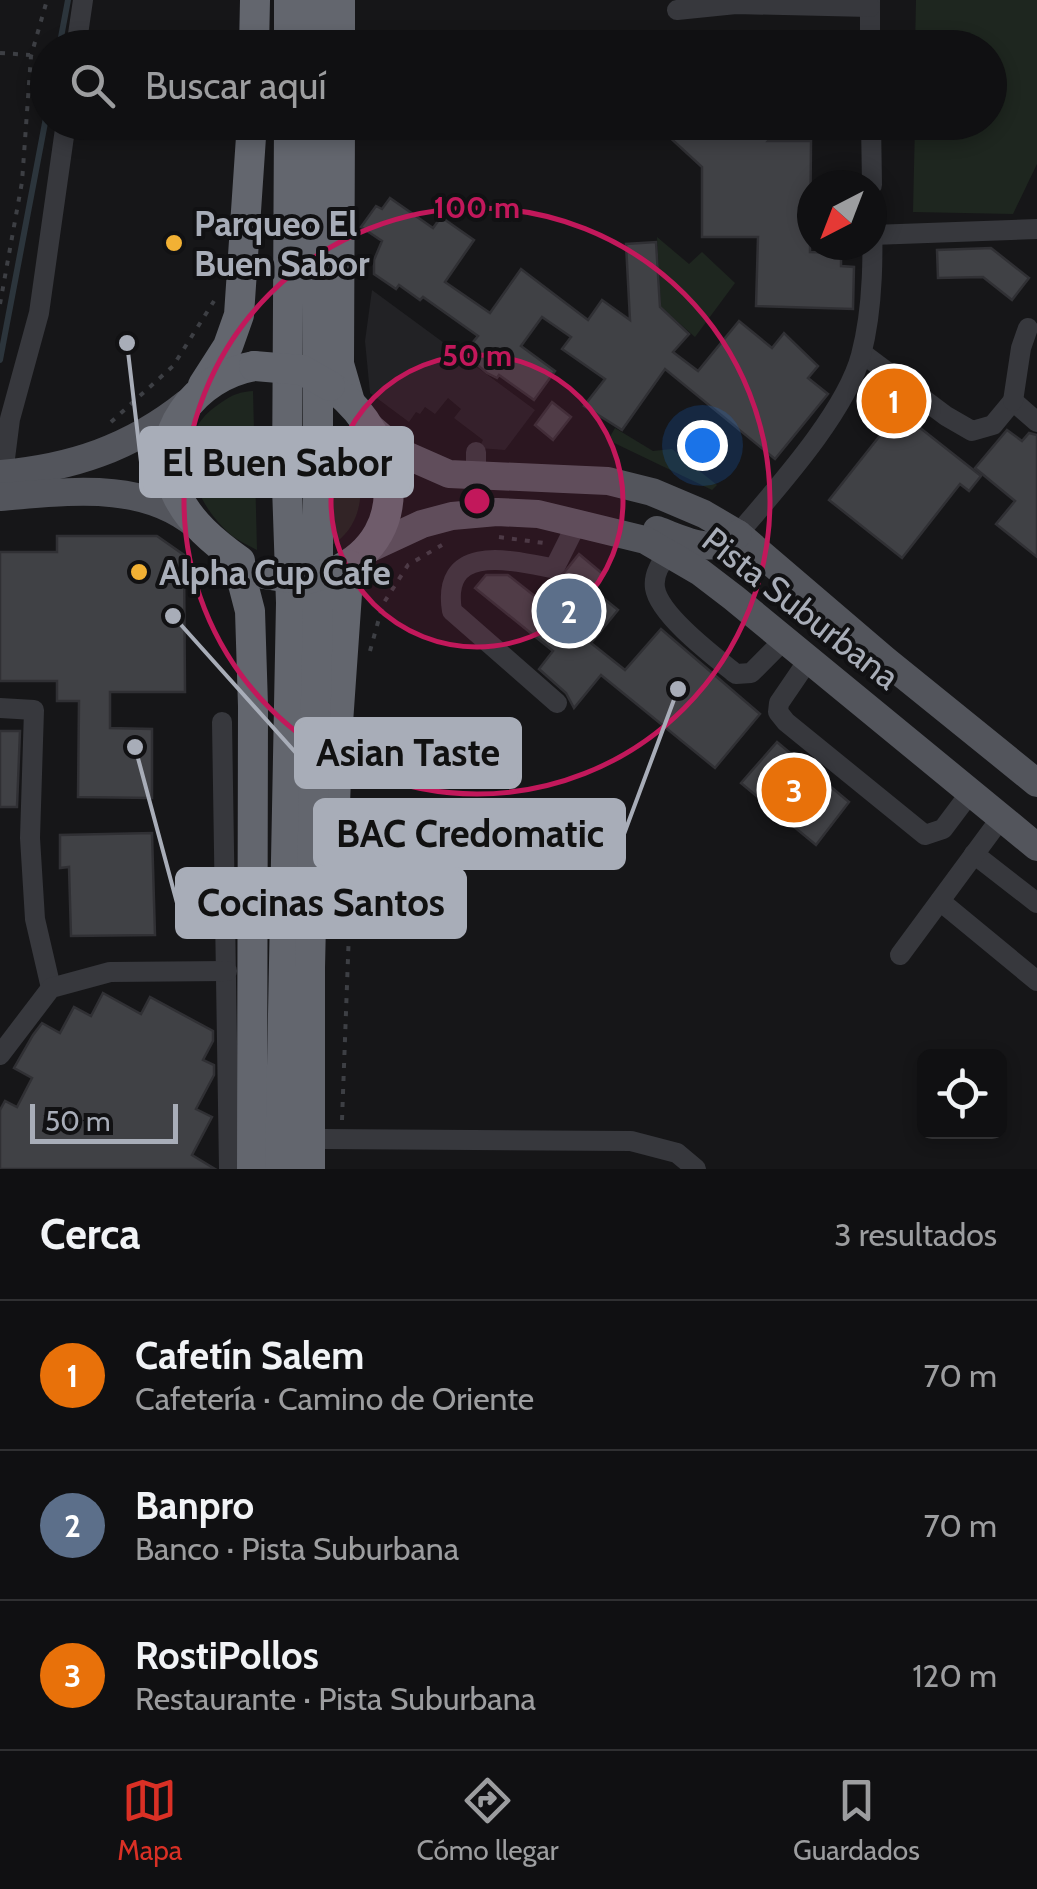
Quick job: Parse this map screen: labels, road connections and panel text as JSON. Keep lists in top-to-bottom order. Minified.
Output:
{"streets":{"main road":["Pista Suburbana"]},"places":["Parqueo El Buen Sabor","El Buen Sabor","Alpha Cup Cafe","Asian Taste","BAC Credomatic","Cocinas Santos"],"scale_bar":"50 m","north":"bottom left","page":{"search":"Buscar aquí","pins":["1","2","3"],"scale":"50 m","heading":["Cerca","3 resultados"],"list":[{"mark":"1","name":"Cafetín Salem","note":"Cafetería · Camino de Oriente","value":"70 m"},{"mark":"2","name":"Banpro","note":"Banco · Pista Suburbana","value":"70 m"},{"mark":"3","name":"RostiPollos","note":"Restaurante · Pista Suburbana","value":"120 m"}],"nav":["Mapa","Cómo llegar","Guardados"]},"rings":["100 m","50 m"]}
